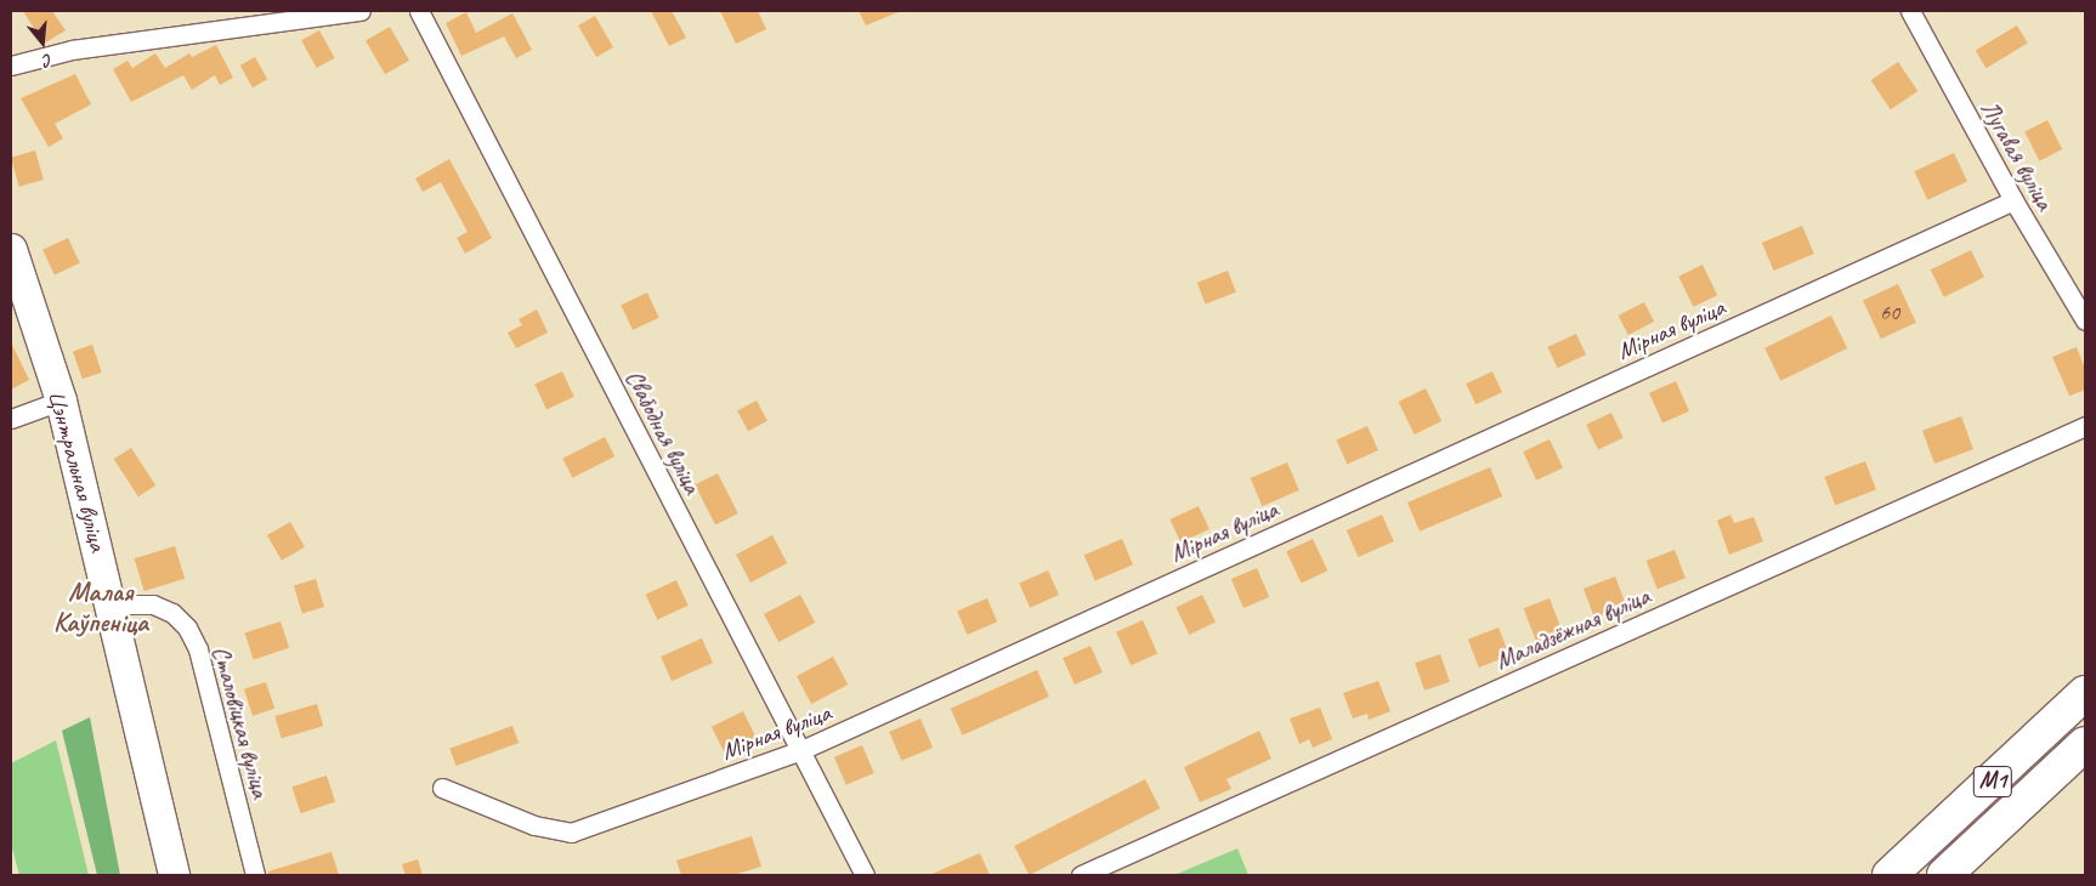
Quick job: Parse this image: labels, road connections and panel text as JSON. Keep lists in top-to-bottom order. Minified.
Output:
{"streets":{"highway":["М1"],"main road":["Цэнтральная вуліца"],"street":["Лугавая вуліца","Мірная вуліца","Свабодная вуліца","Маладзёжная вуліца","Сталовіцкая вуліца"]},"crossings":[["Лугавая вуліца","Мірная вуліца"],["Мірная вуліца","Свабодная вуліца"],["Цэнтральная вуліца","Сталовіцкая вуліца"]],"districts":["Малая Каўпеніца"],"house_numbers":["60"],"north":"bottom"}
